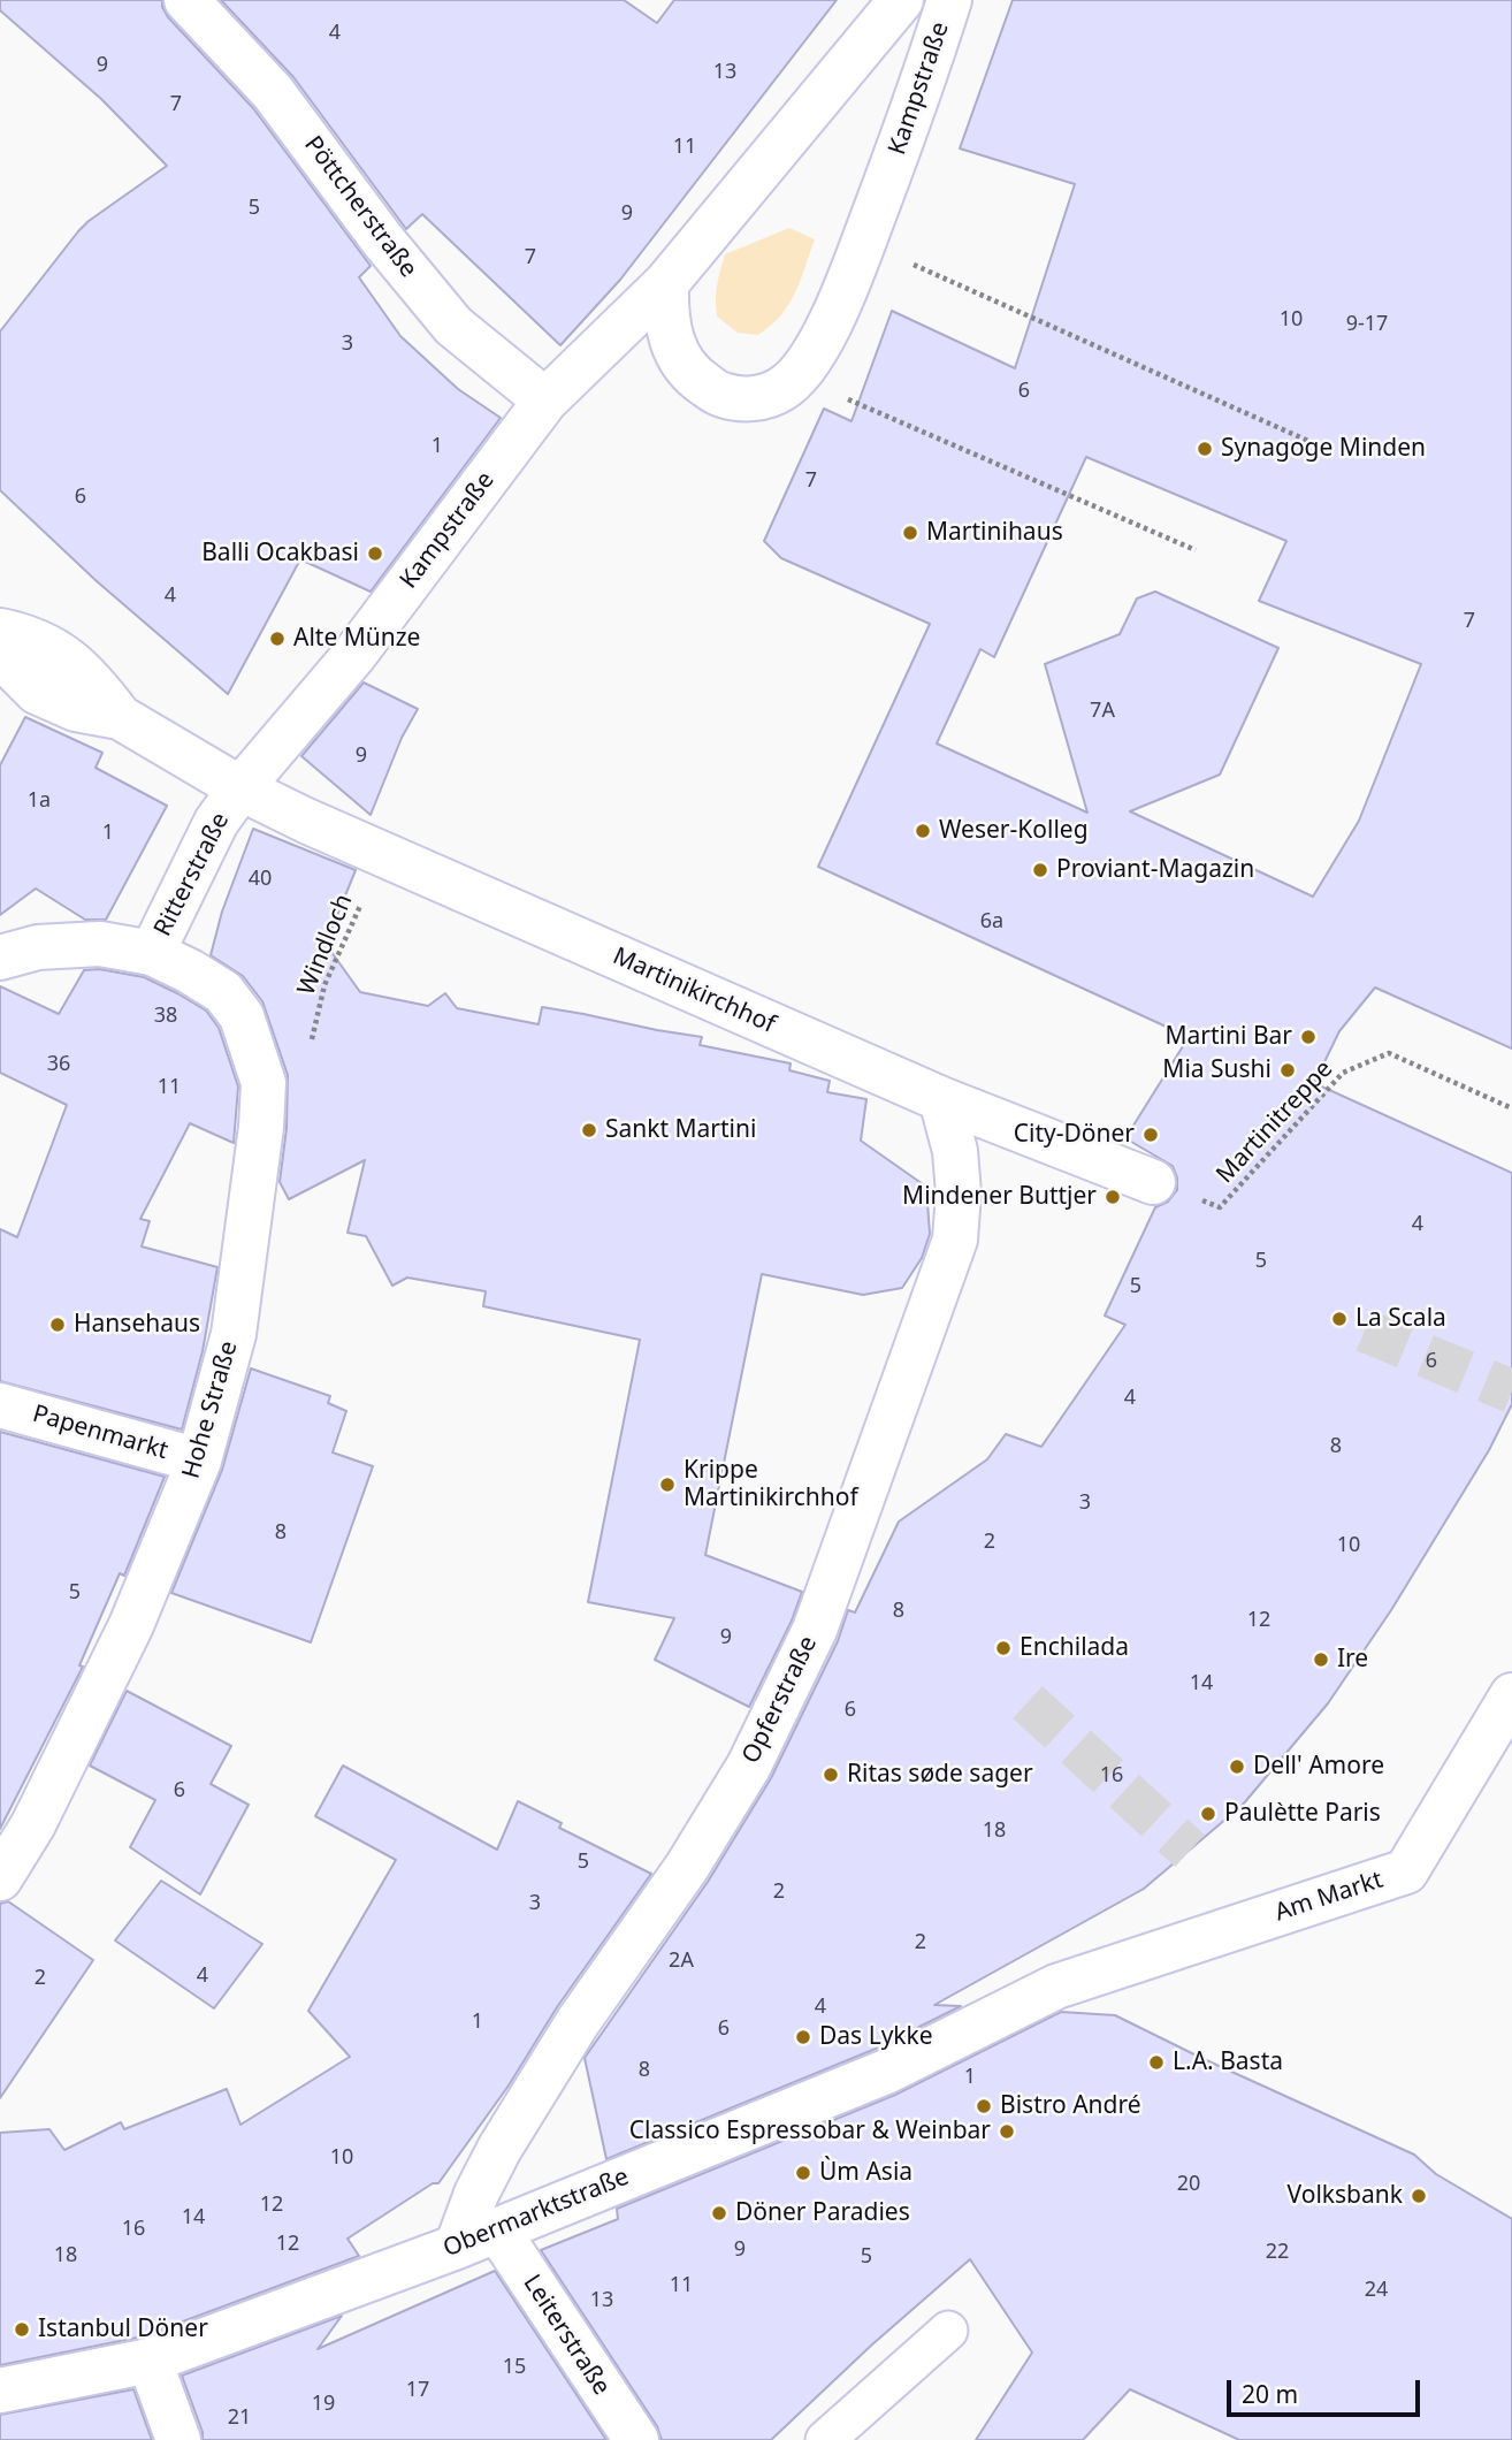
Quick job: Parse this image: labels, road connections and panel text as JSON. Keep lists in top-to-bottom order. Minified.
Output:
{"streets":{"street":["Kampstraße","Pöttcherstraße","Ritterstraße","Martinikirchhof","Hohe Straße","Papenmarkt","Opferstraße","Am Markt","Obermarktstraße","Leiterstraße"],"path":["Windloch","Martinitreppe"]},"crossings":[["Kampstraße","Pöttcherstraße"],["Kampstraße","Ritterstraße"],["Kampstraße","Martinikirchhof"],["Ritterstraße","Martinikirchhof"],["Ritterstraße","Hohe Straße"],["Windloch","Martinikirchhof"],["Martinikirchhof","Martinitreppe"],["Martinikirchhof","Opferstraße"],["Hohe Straße","Papenmarkt"],["Opferstraße","Obermarktstraße"],["Am Markt","Obermarktstraße"],["Obermarktstraße","Leiterstraße"]],"places":["Synagoge Minden","Martinihaus","Balli Ocakbasi","Alte Münze","Weser-Kolleg","Proviant-Magazin","Martini Bar","Mia Sushi","Sankt Martini","City-Döner","Mindener Buttjer","La Scala","Hansehaus","Krippe Martinikirchhof","Enchilada","Ire","Dell' Amore","Ritas søde sager","Paulètte Paris","Das Lykke","L.A. Basta","Bistro André","Classico Espressobar & Weinbar","Ùm Asia","Volksbank","Döner Paradies","Istanbul Döner"],"house_numbers":["4","9","13","7","11","5","9","7","10","9-17","3","6","1","7","6","4","7","7A","9","1a","1","40","6a","38","36","11","4","5","5","6","4","8","3","8","2","10","5","8","12","9","14","6","16","6","18","5","2","3","2","2A","4","2","4","1","6","8","1","10","20","12","14","16","12","9","22","18","5","11","24","13","15","17","19","21"],"scale_bar":"20 m"}
